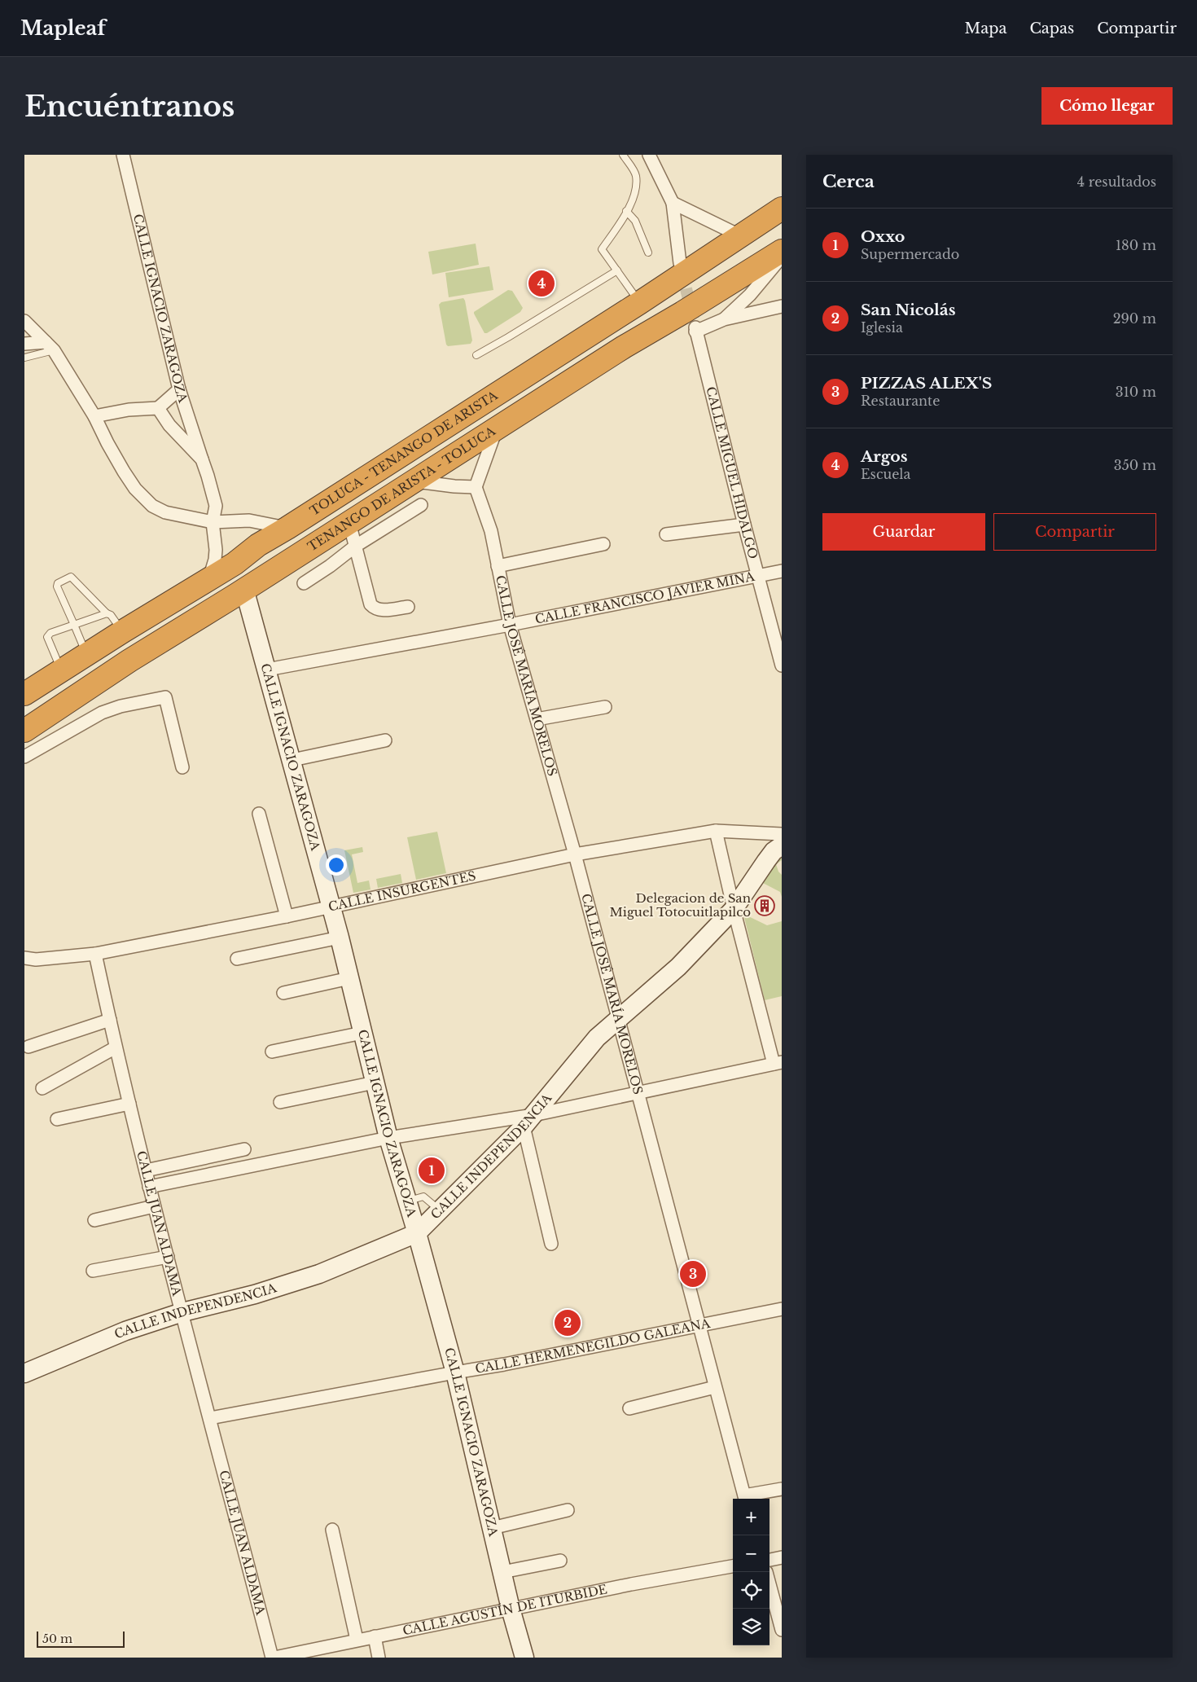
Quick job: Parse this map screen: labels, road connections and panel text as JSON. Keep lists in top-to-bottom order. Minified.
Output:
{"streets":{"highway":["TOLUCA - TENANGO DE ARISTA","TENANGO DE ARISTA - TOLUCA"],"street":["CALLE IGNACIO ZARAGOZA","CALLE MIGUEL HIDALGO","CALLE FRANCISCO JAVIER MINA","CALLE JOSÉ MARÍA MORELOS","CALLE INSURGENTES","CALLE INDEPENDENCIA","CALLE JUAN ALDAMA","CALLE HERMENEGILDO GALEANA","CALLE AGUSTÍN DE ITURBIDE"]},"crossings":[["CALLE IGNACIO ZARAGOZA","TOLUCA - TENANGO DE ARISTA"],["CALLE IGNACIO ZARAGOZA","TENANGO DE ARISTA - TOLUCA"],["CALLE IGNACIO ZARAGOZA","CALLE FRANCISCO JAVIER MINA"],["CALLE IGNACIO ZARAGOZA","CALLE INSURGENTES"],["CALLE IGNACIO ZARAGOZA","CALLE INDEPENDENCIA"],["CALLE IGNACIO ZARAGOZA","CALLE HERMENEGILDO GALEANA"],["CALLE IGNACIO ZARAGOZA","CALLE AGUSTÍN DE ITURBIDE"],["CALLE MIGUEL HIDALGO","CALLE FRANCISCO JAVIER MINA"],["CALLE FRANCISCO JAVIER MINA","CALLE JOSÉ MARÍA MORELOS"],["CALLE JOSÉ MARÍA MORELOS","CALLE INSURGENTES"],["CALLE JOSÉ MARÍA MORELOS","CALLE INDEPENDENCIA"],["CALLE JOSÉ MARÍA MORELOS","CALLE HERMENEGILDO GALEANA"],["CALLE INSURGENTES","CALLE JUAN ALDAMA"],["CALLE INDEPENDENCIA","CALLE JUAN ALDAMA"],["CALLE JUAN ALDAMA","CALLE HERMENEGILDO GALEANA"],["CALLE JUAN ALDAMA","CALLE AGUSTÍN DE ITURBIDE"]],"places":{"building":["Delegacion de San Miguel Totocuitlapilco"]},"scale_bar":"50 m","page":{"header":"Mapleaf","nav":["Mapa","Capas","Compartir"],"buttons":["Cómo llegar",["Guardar","Compartir"]],"title":"Encuéntranos","heading":["Cerca","4 resultados"],"list":[{"mark":"1","name":"Oxxo","note":"Supermercado","value":"180 m"},{"mark":"2","name":"San Nicolás","note":"Iglesia","value":"290 m"},{"mark":"3","name":"PIZZAS ALEX'S","note":"Restaurante","value":"310 m"},{"mark":"4","name":"Argos","note":"Escuela","value":"350 m"}],"pins":["4","1","3","2"],"map_buttons":["+","−"],"scale":"50 m"}}
